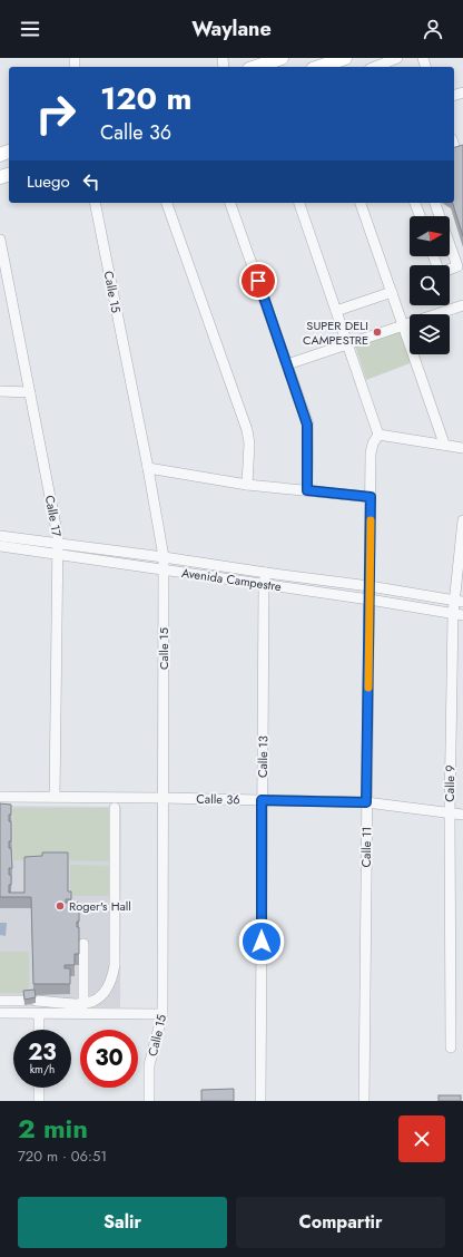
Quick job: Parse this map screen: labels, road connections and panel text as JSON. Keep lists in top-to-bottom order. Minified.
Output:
{"streets":{"street":["Calle 15","Calle 17","Avenida Campestre","Calle 13","Calle 9","Calle 36","Calle 11"]},"crossings":[["Calle 15","Avenida Campestre"],["Calle 15","Calle 36"],["Calle 17","Avenida Campestre"],["Calle 17","Calle 36"],["Avenida Campestre","Calle 13"],["Avenida Campestre","Calle 9"],["Avenida Campestre","Calle 11"],["Calle 13","Calle 36"],["Calle 9","Calle 36"],["Calle 36","Calle 11"]],"places":["SUPER DELI CAMPESTRE","Roger's Hall"],"north":"right","page":{"header":"Waylane","turn":["120 m","Calle 36"],"then":"Luego","speed":"23 km/h","limit":"30","heading":["2 min","720 m · 06:51"],"buttons":["Salir","Compartir"]}}
